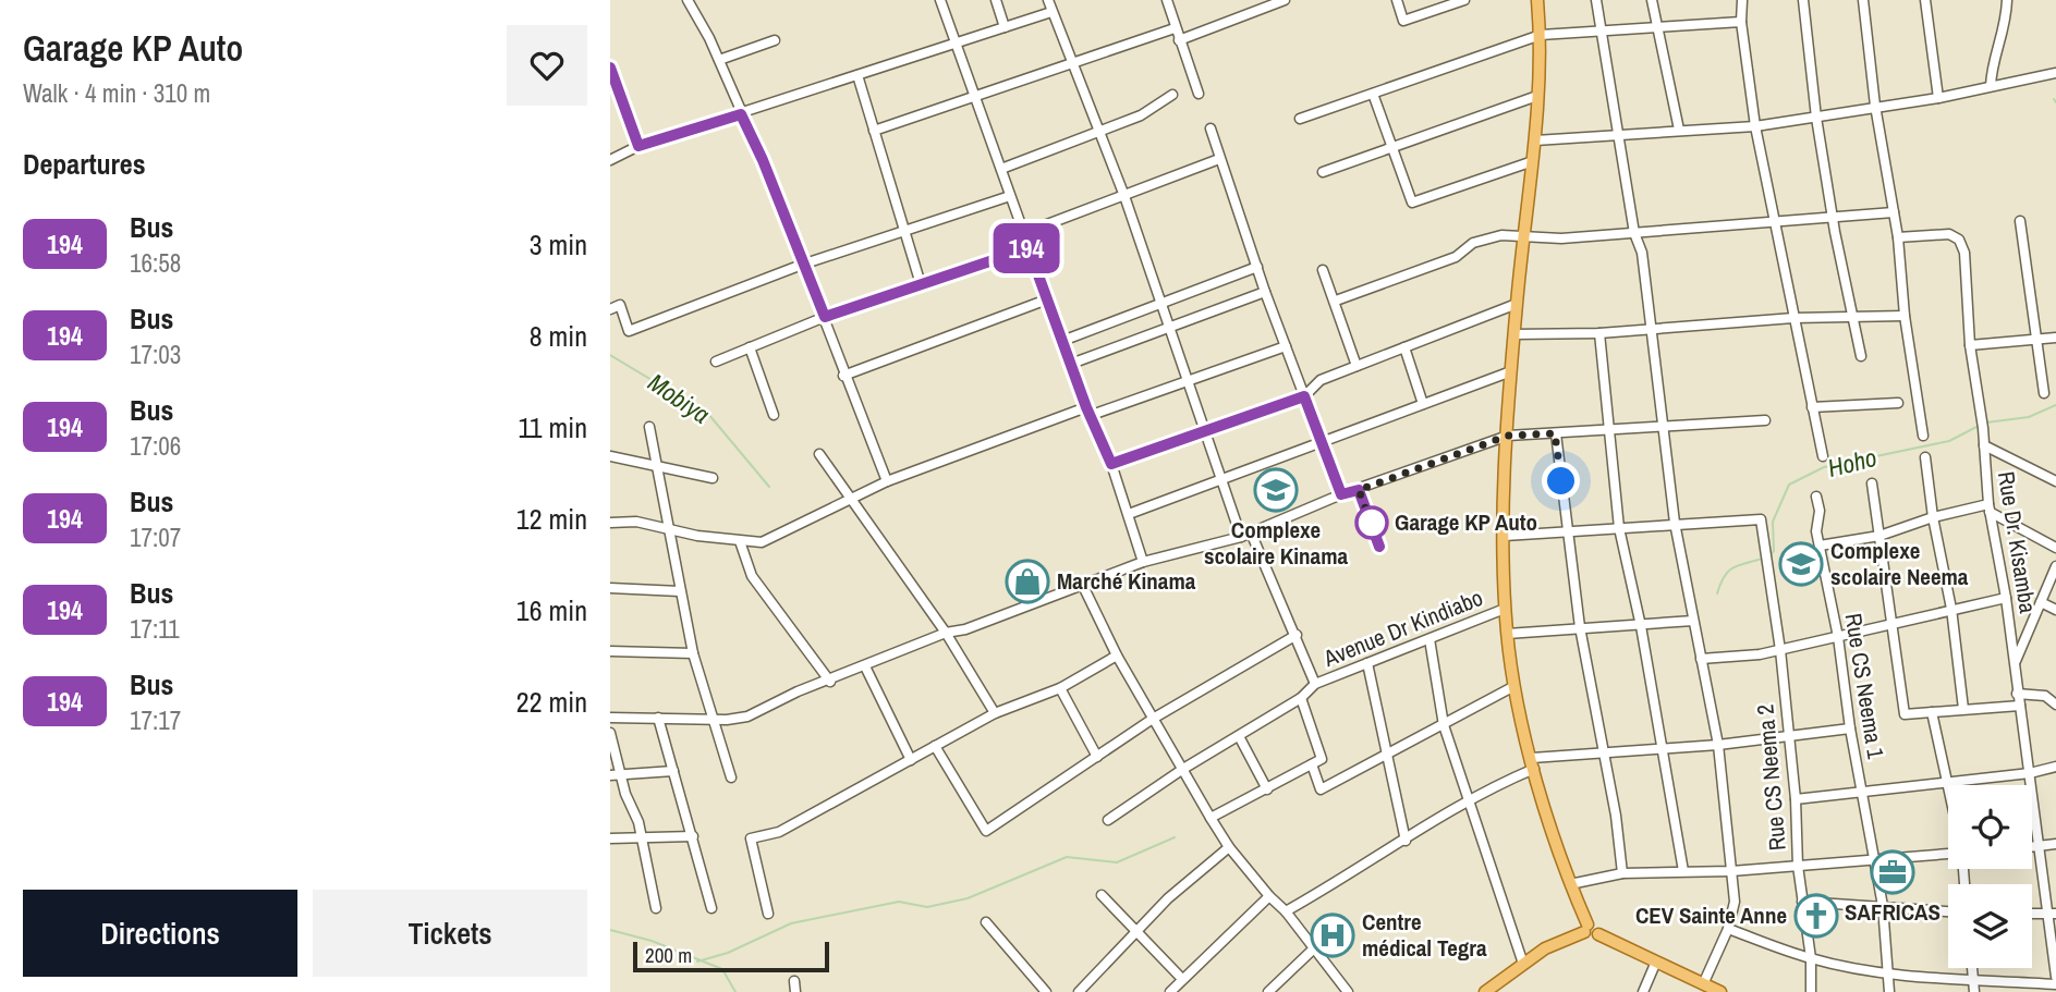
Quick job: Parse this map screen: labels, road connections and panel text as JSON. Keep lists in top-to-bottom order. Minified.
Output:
{"streets":{"street":["Rue Dr. Kisamba","Avenue Dr Kindiabo","Rue CS Neema 1","Rue CS Neema 2"]},"water":["Mobiya","Hoho"],"places":{"school or university":["Complexe scolaire Kinama","Complexe scolaire Neema"],"other":["Garage KP Auto"],"shop":["Marché Kinama"],"office":["SAFRICAS"],"church":["CEV Sainte Anne"],"hospital":["Centre médical Tegra"]},"lines":["bus line 194"],"scale_bar":"200 m","page":{"heading":[["Garage KP Auto","Walk · 4 min · 310 m"],"Departures"],"on_map":"194","list":[{"mark":"194","name":"Bus","note":"16:58","value":"3 min"},{"mark":"194","name":"Bus","note":"17:03","value":"8 min"},{"mark":"194","name":"Bus","note":"17:06","value":"11 min"},{"mark":"194","name":"Bus","note":"17:07","value":"12 min"},{"mark":"194","name":"Bus","note":"17:11","value":"16 min"},{"mark":"194","name":"Bus","note":"17:17","value":"22 min"}],"buttons":["Directions","Tickets"],"scale":"200 m"}}
